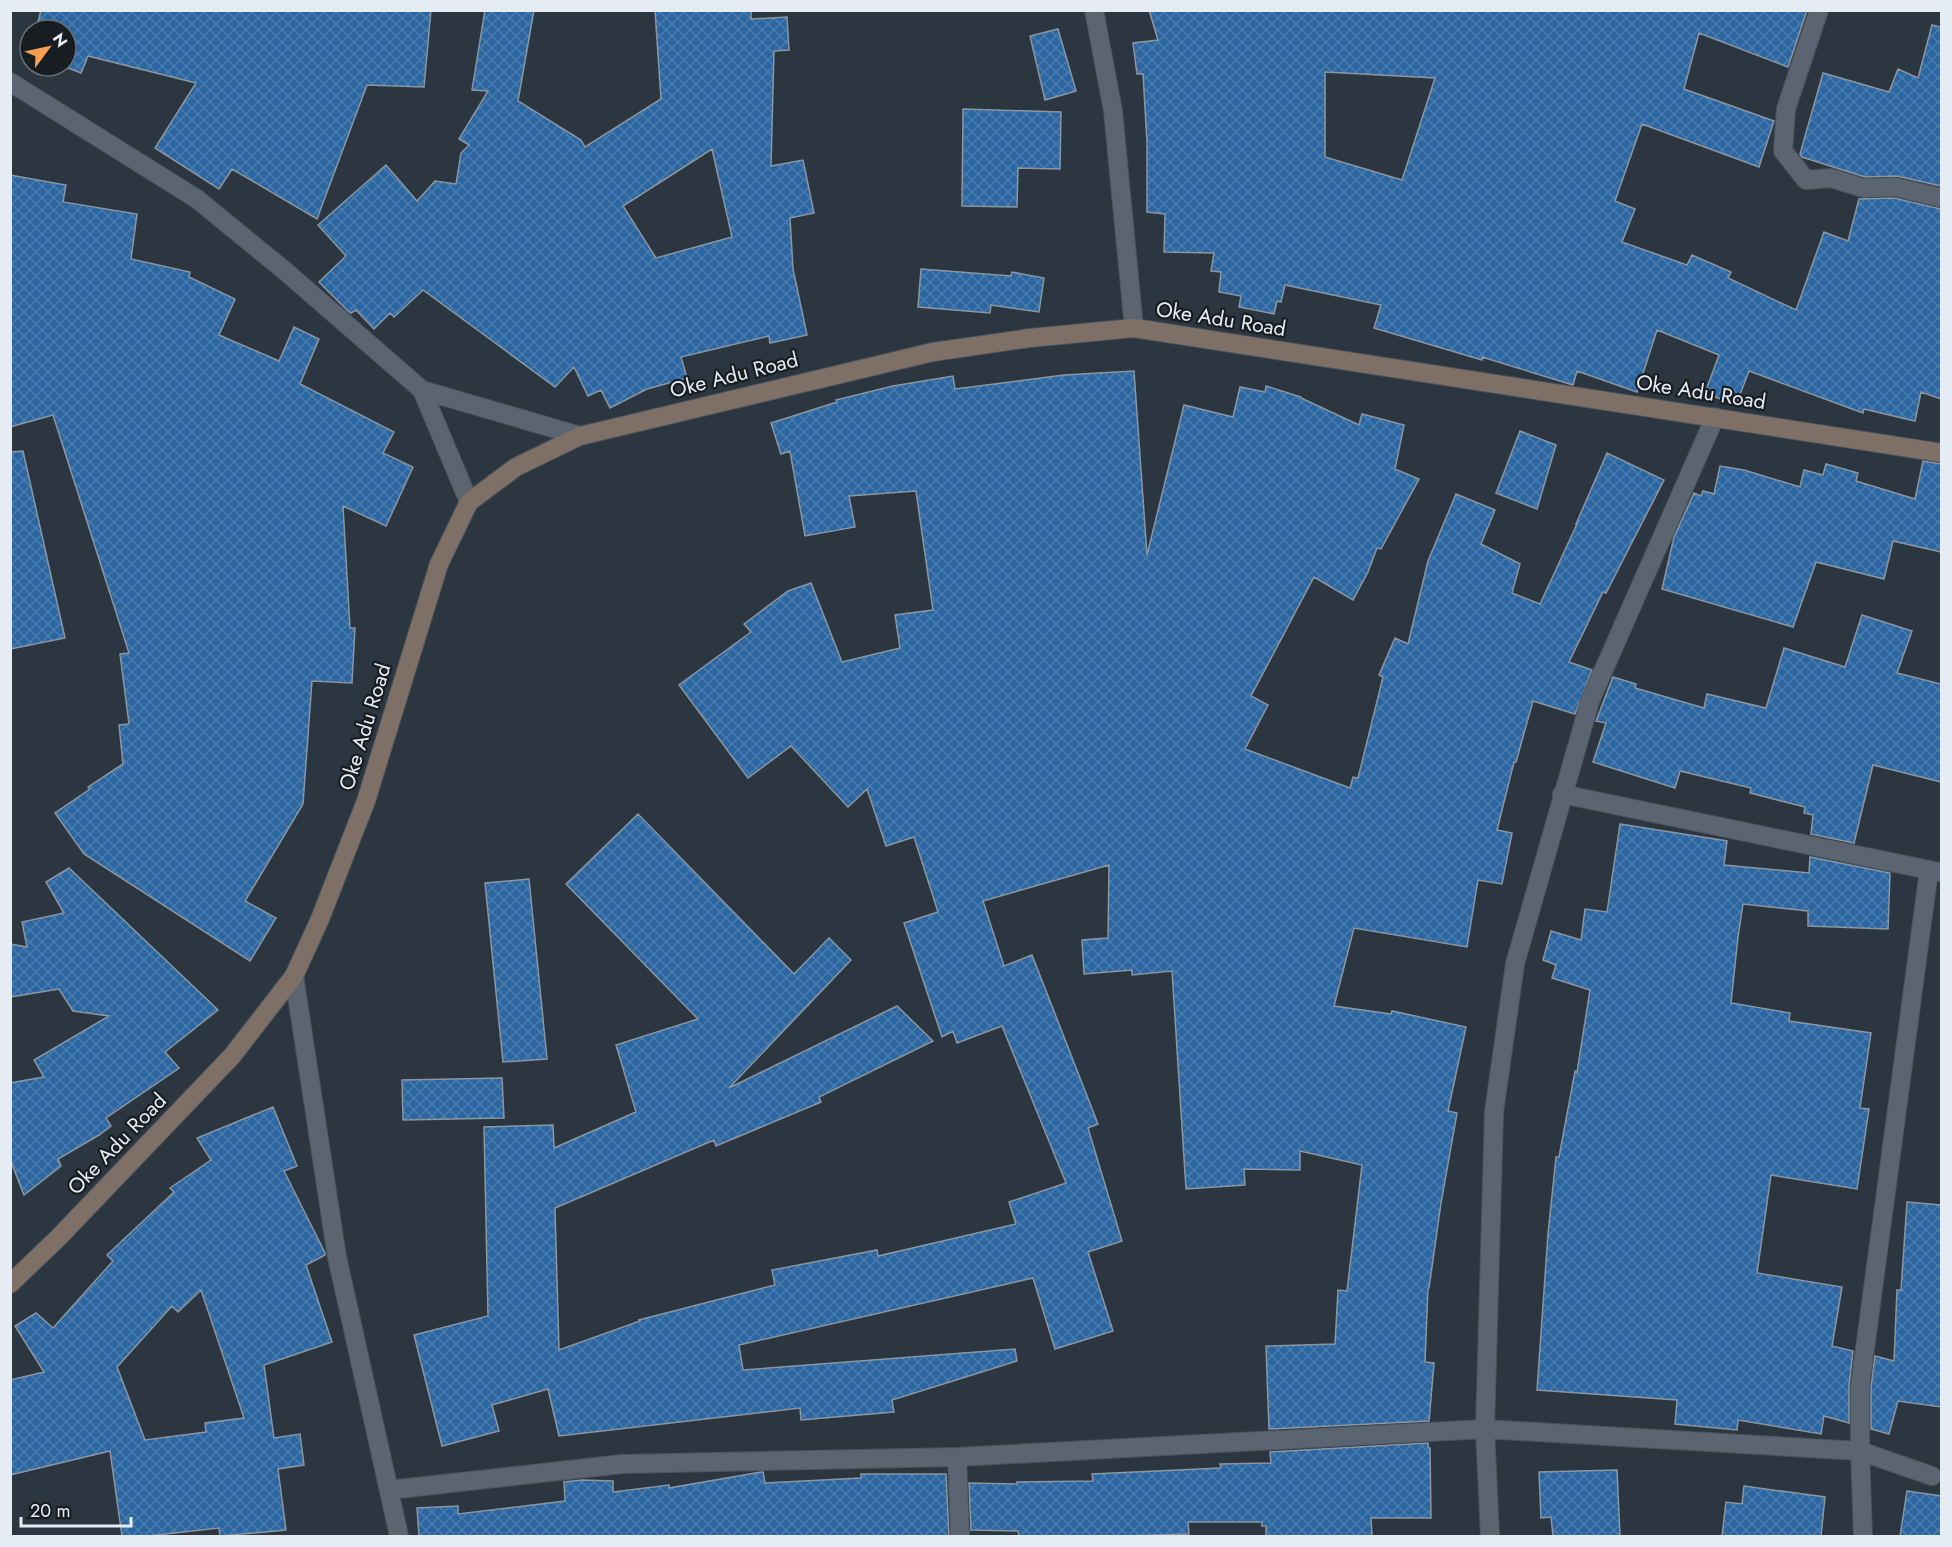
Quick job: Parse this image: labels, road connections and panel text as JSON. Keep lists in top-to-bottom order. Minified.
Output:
{"streets":{"street":["Oke Adu Road"]},"scale_bar":"20 m","north":"top right"}
